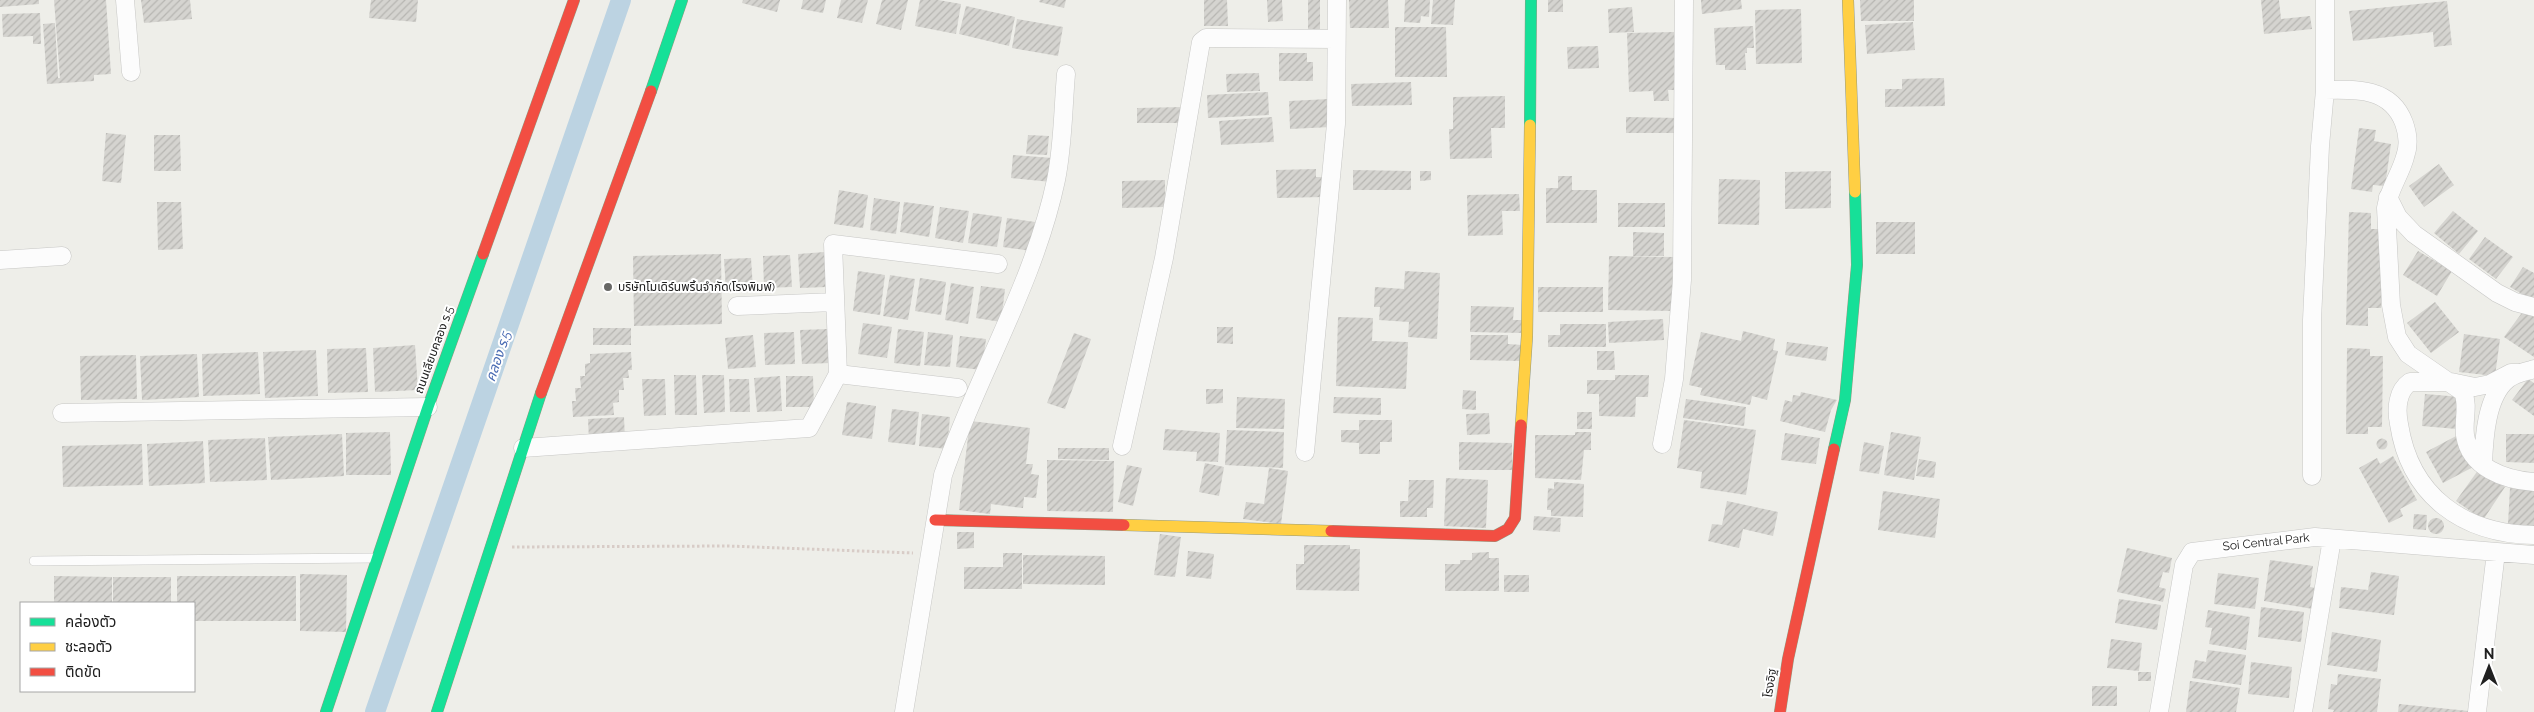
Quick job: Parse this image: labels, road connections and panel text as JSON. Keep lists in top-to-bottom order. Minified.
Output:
{"streets":{"street":["ถนนเลียบคลอง ร.5","Soi Central Park","โรงอิฐ"]},"water":["คลอง ร.5"],"places":["บริษัทโมเดิร์นพริ้นจำกัด(โรงพิมพ์)"],"legend":["คล่องตัว","ชะลอตัว","ติดขัด"],"north":"top"}
